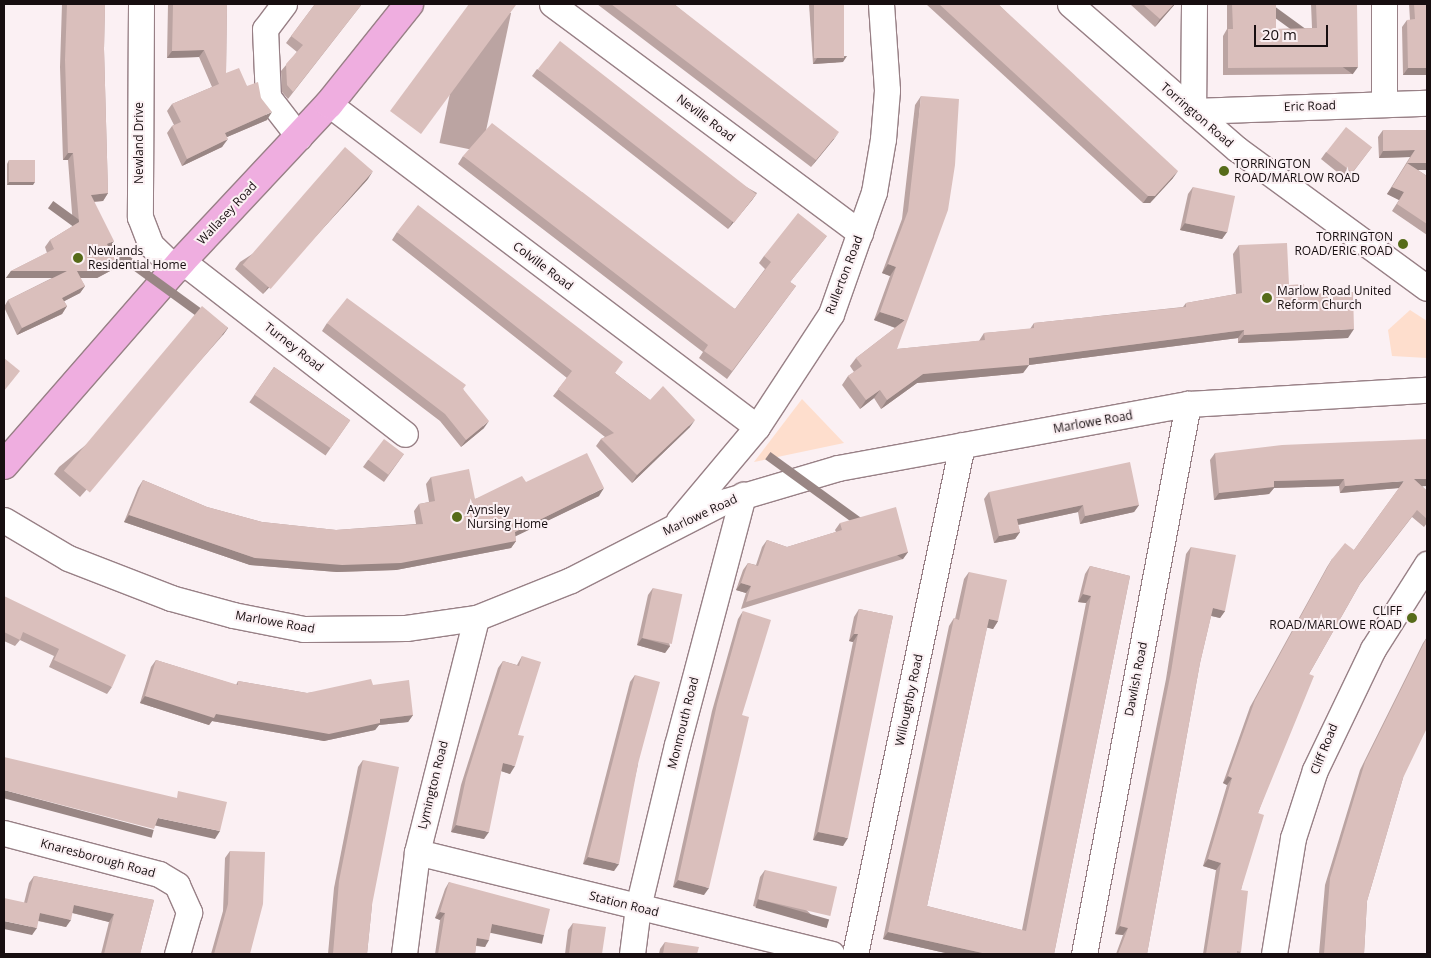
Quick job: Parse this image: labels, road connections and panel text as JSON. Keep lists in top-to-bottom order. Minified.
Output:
{"streets":{"main road":["Wallasey Road"],"street":["Eric Road","Torrington Road","Neville Road","Newland Drive","Colville Road","Rullerton Road","Turney Road","Marlowe Road","Dawlish Road","Willoughby Road","Monmouth Road","Cliff Road","Lymington Road","Knaresborough Road","Station Road"]},"crossings":[["Eric Road","Torrington Road"],["Neville Road","Rullerton Road"],["Newland Drive","Wallasey Road"],["Newland Drive","Turney Road"],["Wallasey Road","Colville Road"],["Wallasey Road","Turney Road"],["Colville Road","Rullerton Road"],["Rullerton Road","Marlowe Road"],["Marlowe Road","Dawlish Road"],["Marlowe Road","Willoughby Road"],["Marlowe Road","Monmouth Road"],["Marlowe Road","Lymington Road"],["Monmouth Road","Station Road"],["Lymington Road","Station Road"]],"places":["TORRINGTON ROAD/MARLOW ROAD","TORRINGTON ROAD/ERIC ROAD","Newlands Residential Home","Marlow Road United Reform Church","Aynsley Nursing Home","CLIFF ROAD/MARLOWE ROAD"],"scale_bar":"20 m"}
